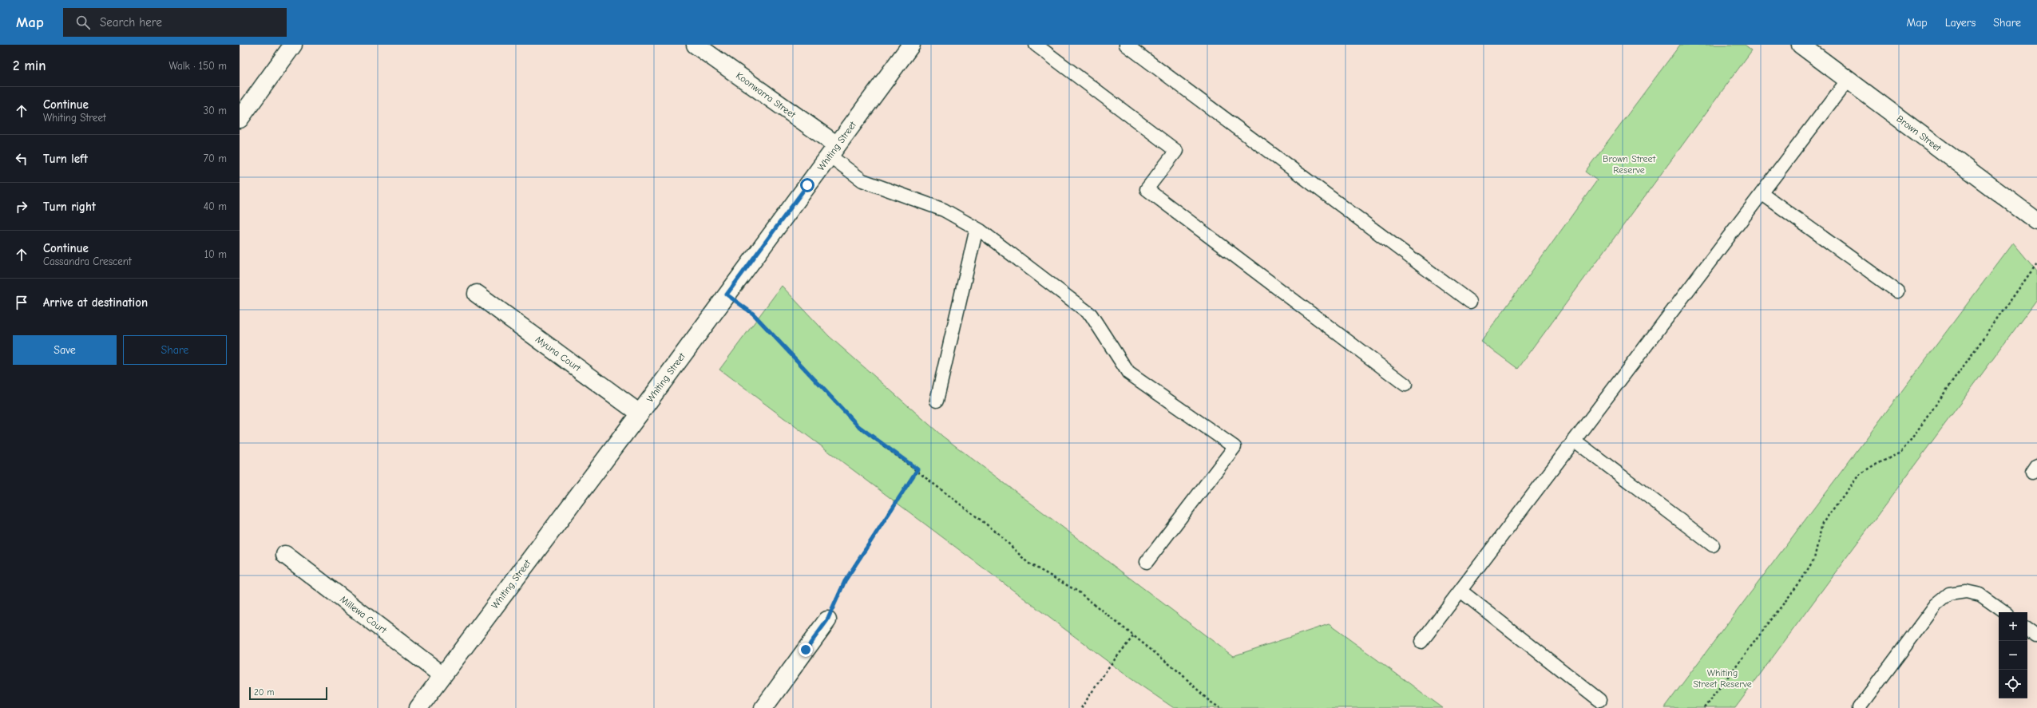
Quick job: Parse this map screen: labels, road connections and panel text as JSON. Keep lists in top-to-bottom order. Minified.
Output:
{"streets":{"street":["Koonwarra Street","Brown Street","Whiting Street","Myuna Court","Millewa Court"]},"crossings":[["Koonwarra Street","Whiting Street"],["Whiting Street","Myuna Court"],["Whiting Street","Millewa Court"]],"parks":["Brown Street Reserve","Whiting Street Reserve"],"scale_bar":"20 m","page":{"header":"Map","search":"Search here","nav":["Map","Layers","Share"],"heading":["2 min","Walk · 150 m"],"list":[["Continue","Whiting Street","30 m"],["Turn left","70 m"],["Turn right","40 m"],["Continue","Cassandra Crescent","10 m"],"Arrive at destination"],"buttons":["Save","Share"],"map_buttons":["+","−"],"scale":"20 m"}}
